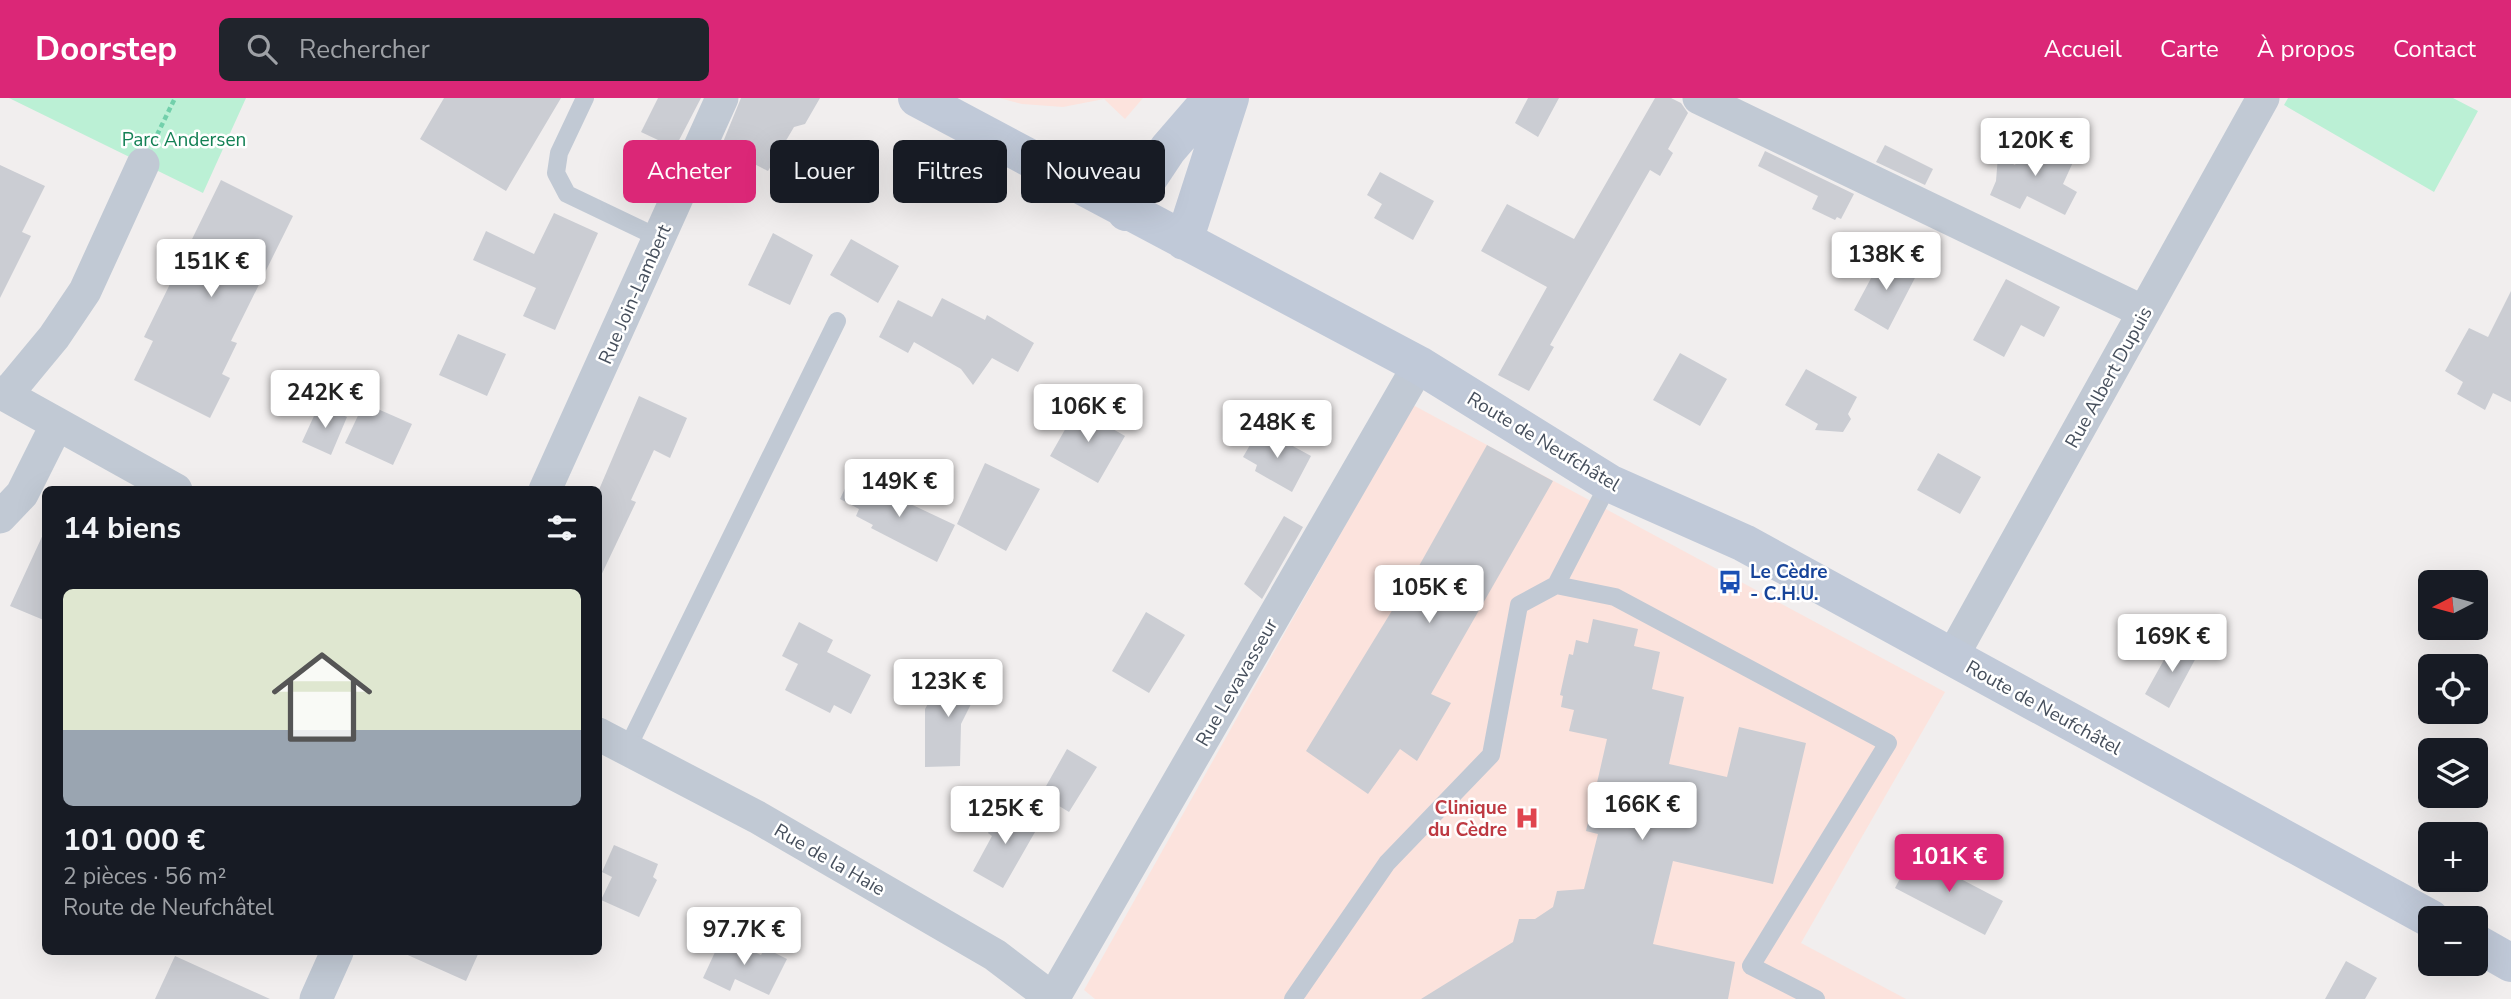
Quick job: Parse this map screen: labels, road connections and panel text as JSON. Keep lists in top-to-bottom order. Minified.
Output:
{"streets":{"main road":["Route de Neufchâtel"],"street":["Rue Join-Lambert","Rue Albert Dupuis","Rue Levavasseur","Rue de la Haie"]},"crossings":[["Rue Albert Dupuis","Route de Neufchâtel"],["Route de Neufchâtel","Rue Levavasseur"],["Rue Levavasseur","Rue de la Haie"]],"parks":["Parc Andersen"],"places":{"bus stop":["Le Cèdre - C.H.U."],"hospital":["Clinique du Cèdre"]},"north":"left","page":{"header":"Doorstep","search":"Rechercher","nav":["Accueil","Carte","À propos","Contact"],"price":["120K €","138K €","151K €","242K €","106K €","248K €","149K €","105K €","169K €","123K €","166K €","125K €","101K €","97.7K €"],"chip":["Acheter","Louer","Filtres","Nouveau"],"heading":"14 biens","map_buttons":["+","−"],"list":[{"name":"101 000 €","note":"2 pièces · 56 m² · Route de Neufchâtel"}]}}
